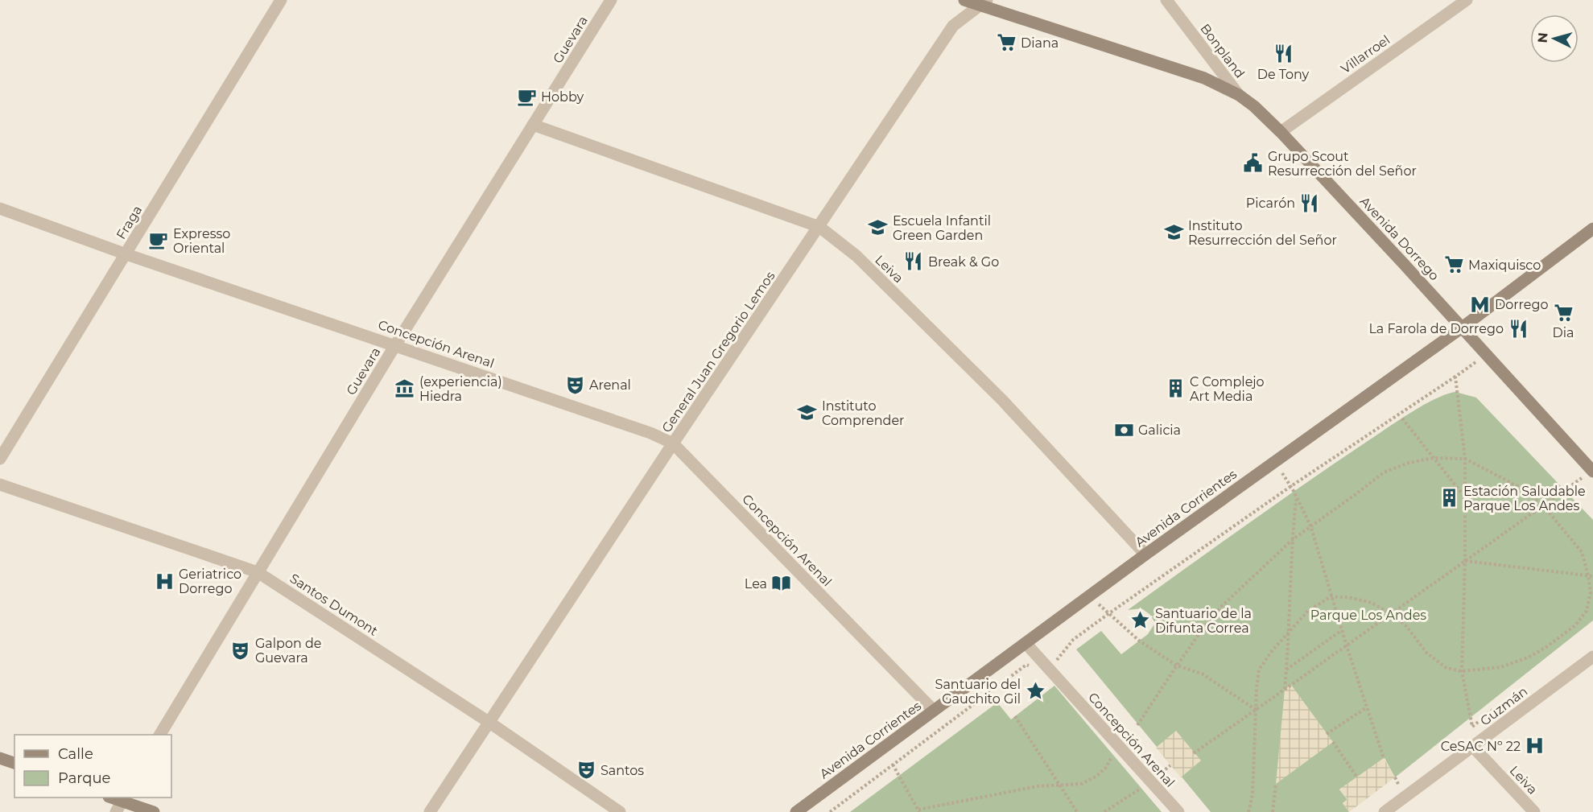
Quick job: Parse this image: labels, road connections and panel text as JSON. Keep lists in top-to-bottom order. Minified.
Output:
{"streets":{"main road":["Avenida Dorrego","Avenida Corrientes"],"street":["Guevara","Bonpland","Villarroel","Fraga","Leiva","Concepción Arenal","General Juan Gregorio Lemos","Santos Dumont","Guzmán"]},"crossings":[["Guevara","Leiva"],["Guevara","Concepción Arenal"],["Guevara","Santos Dumont"],["Bonpland","Avenida Dorrego"],["Villarroel","Avenida Dorrego"],["Fraga","Concepción Arenal"],["Avenida Dorrego","General Juan Gregorio Lemos"],["Avenida Dorrego","Avenida Corrientes"],["Leiva","General Juan Gregorio Lemos"],["Leiva","Avenida Corrientes"],["Leiva","Guzmán"],["Concepción Arenal","General Juan Gregorio Lemos"],["Concepción Arenal","Avenida Corrientes"],["General Juan Gregorio Lemos","Santos Dumont"]],"parks":["Parque Los Andes"],"places":{"supermarket":["Diana","Maxiquisco","Dia"],"restaurant":["De Tony","Picarón","Break & Go","La Farola de Dorrego"],"cafe":["Hobby","Expresso Oriental"],"public building":["Grupo Scout Resurrección del Señor"],"school or university":["Escuela Infantil Green Garden","Instituto Resurrección del Señor","Instituto Comprender"],"metro station":["Dorrego"],"theatre":["Arenal","Galpon de Guevara","Santos"],"museum":["(experiencia) Hiedra"],"building":["C Complejo Art Media","Estación Saludable Parque Los Andes"],"bank":["Galicia"],"hospital":["Geriatrico Dorrego","CeSAC Nº 22"],"library":["Lea"],"place":["Santuario de la Difunta Correa","Santuario del Gauchito Gil"]},"legend":["Calle","Parque"],"north":"left"}
